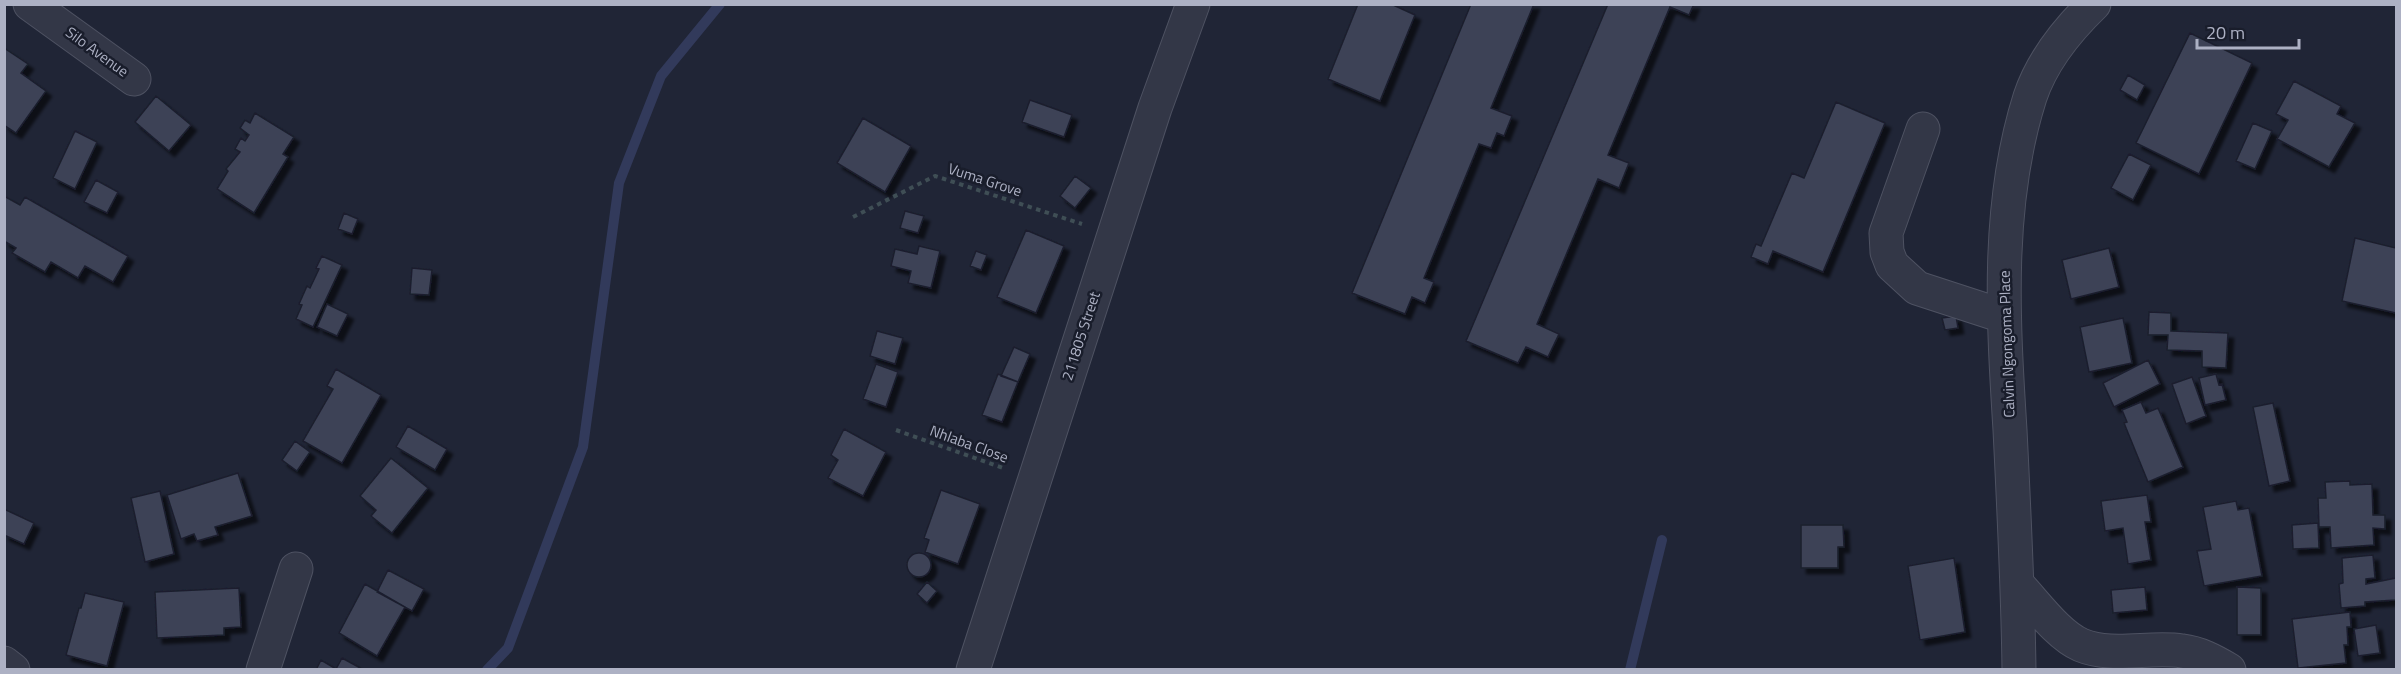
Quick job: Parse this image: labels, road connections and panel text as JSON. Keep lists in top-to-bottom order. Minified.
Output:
{"streets":{"street":["Silo Avenue","211805 Street","Calvin Ngongoma Place"],"path":["Vuma Grove","Nhlaba Close"]},"crossings":[["Vuma Grove","211805 Street"],["211805 Street","Nhlaba Close"]],"scale_bar":"20 m"}
